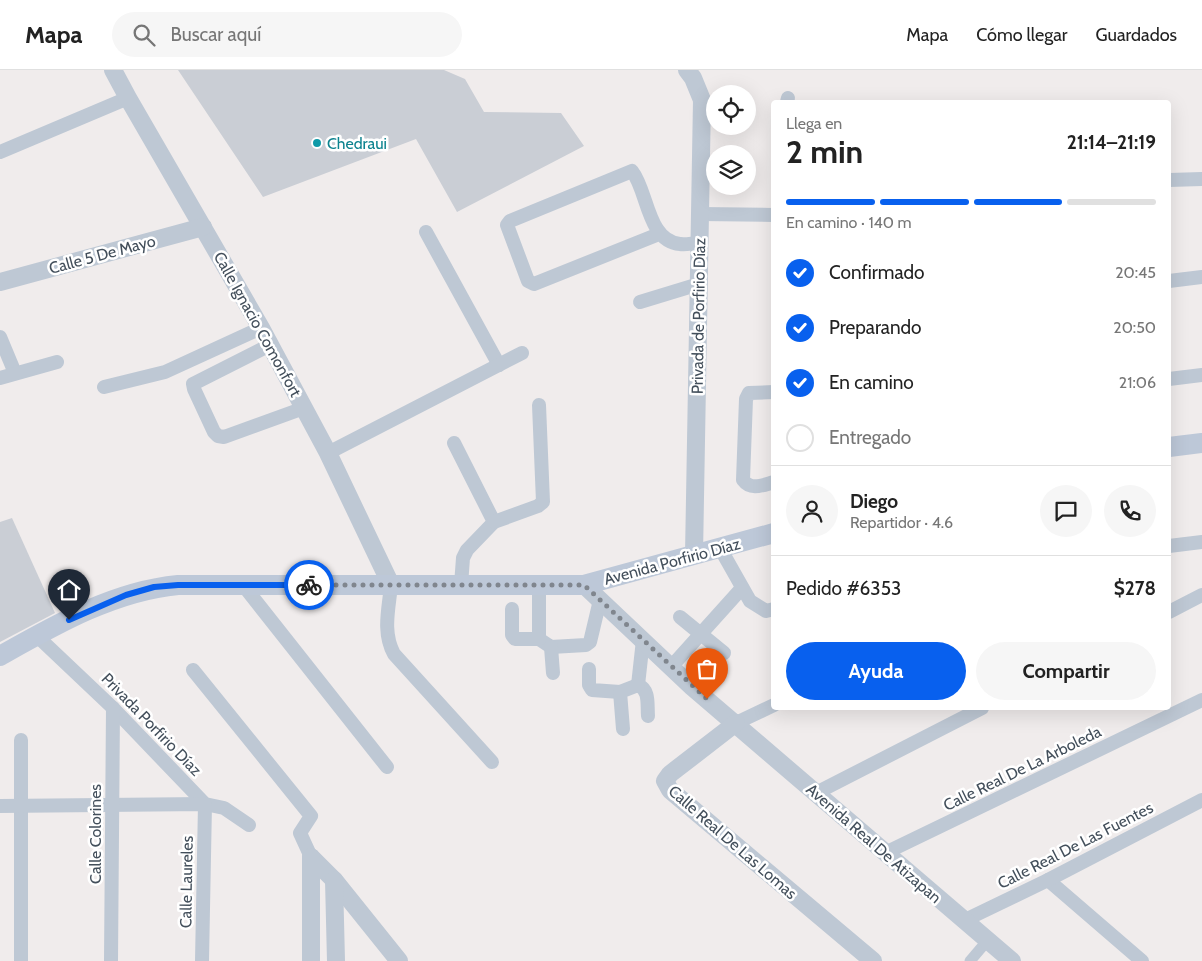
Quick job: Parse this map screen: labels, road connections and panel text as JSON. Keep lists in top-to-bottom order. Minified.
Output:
{"streets":{"main road":["Avenida Porfirio Díaz"],"street":["Calle 5 De Mayo","Privada de Porfirio Díaz","Calle Ignacio Comonfort","Privada Porfirio Díaz","Calle Real De La Arboleda","Calle Colorines","Calle Real De Las Lomas","Avenida Real De Atizapan","Calle Real De Las Fuentes","Calle Laureles"]},"crossings":[["Calle 5 De Mayo","Calle Ignacio Comonfort"],["Privada de Porfirio Díaz","Avenida Porfirio Díaz"],["Calle Ignacio Comonfort","Avenida Porfirio Díaz"],["Avenida Porfirio Díaz","Privada Porfirio Díaz"],["Avenida Porfirio Díaz","Avenida Real De Atizapan"],["Privada Porfirio Díaz","Calle Colorines"],["Privada Porfirio Díaz","Calle Laureles"],["Calle Real De La Arboleda","Avenida Real De Atizapan"],["Calle Real De Las Lomas","Avenida Real De Atizapan"],["Avenida Real De Atizapan","Calle Real De Las Fuentes"]],"places":["Chedraui"],"page":{"header":"Mapa","search":"Buscar aquí","nav":["Mapa","Cómo llegar","Guardados"],"heading":["2 min","Llega en","21:14–21:19"],"panel":["Diego","Repartidor · 4.6","Pedido #6353","$278"],"bar":"En camino · 140 m","list":[["Confirmado","20:45"],["Preparando","20:50"],["En camino","21:06"],"Entregado"],"buttons":["Ayuda","Compartir"]}}
